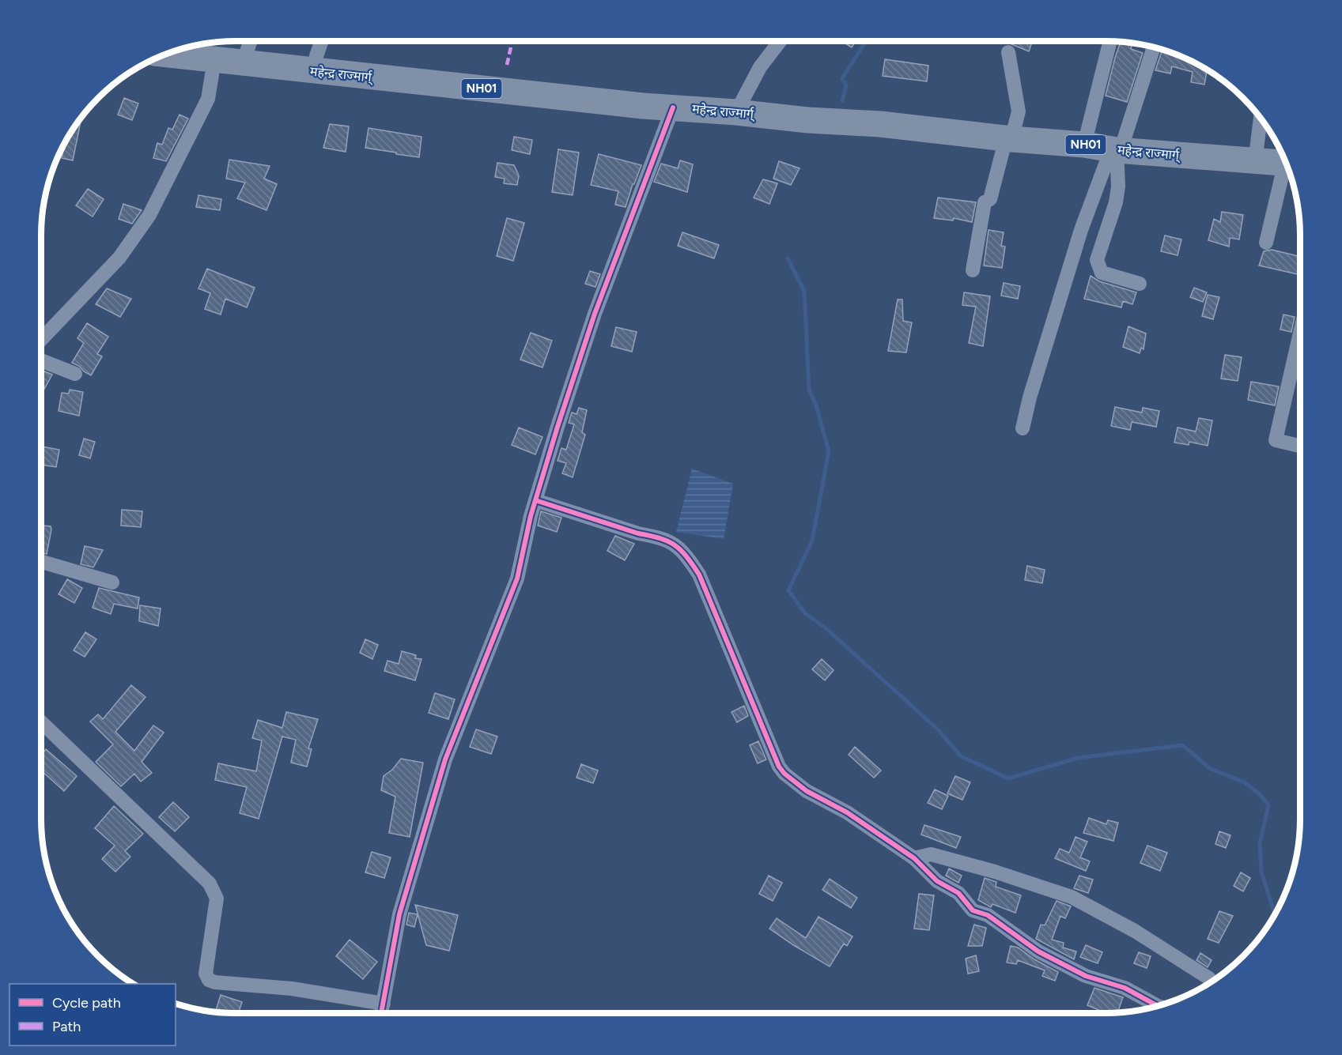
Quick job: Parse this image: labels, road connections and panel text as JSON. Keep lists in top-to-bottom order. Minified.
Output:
{"streets":{"highway":["महेन्द्र राज्मार्ग्","NH01"]},"legend":["Cycle path","Path"]}
